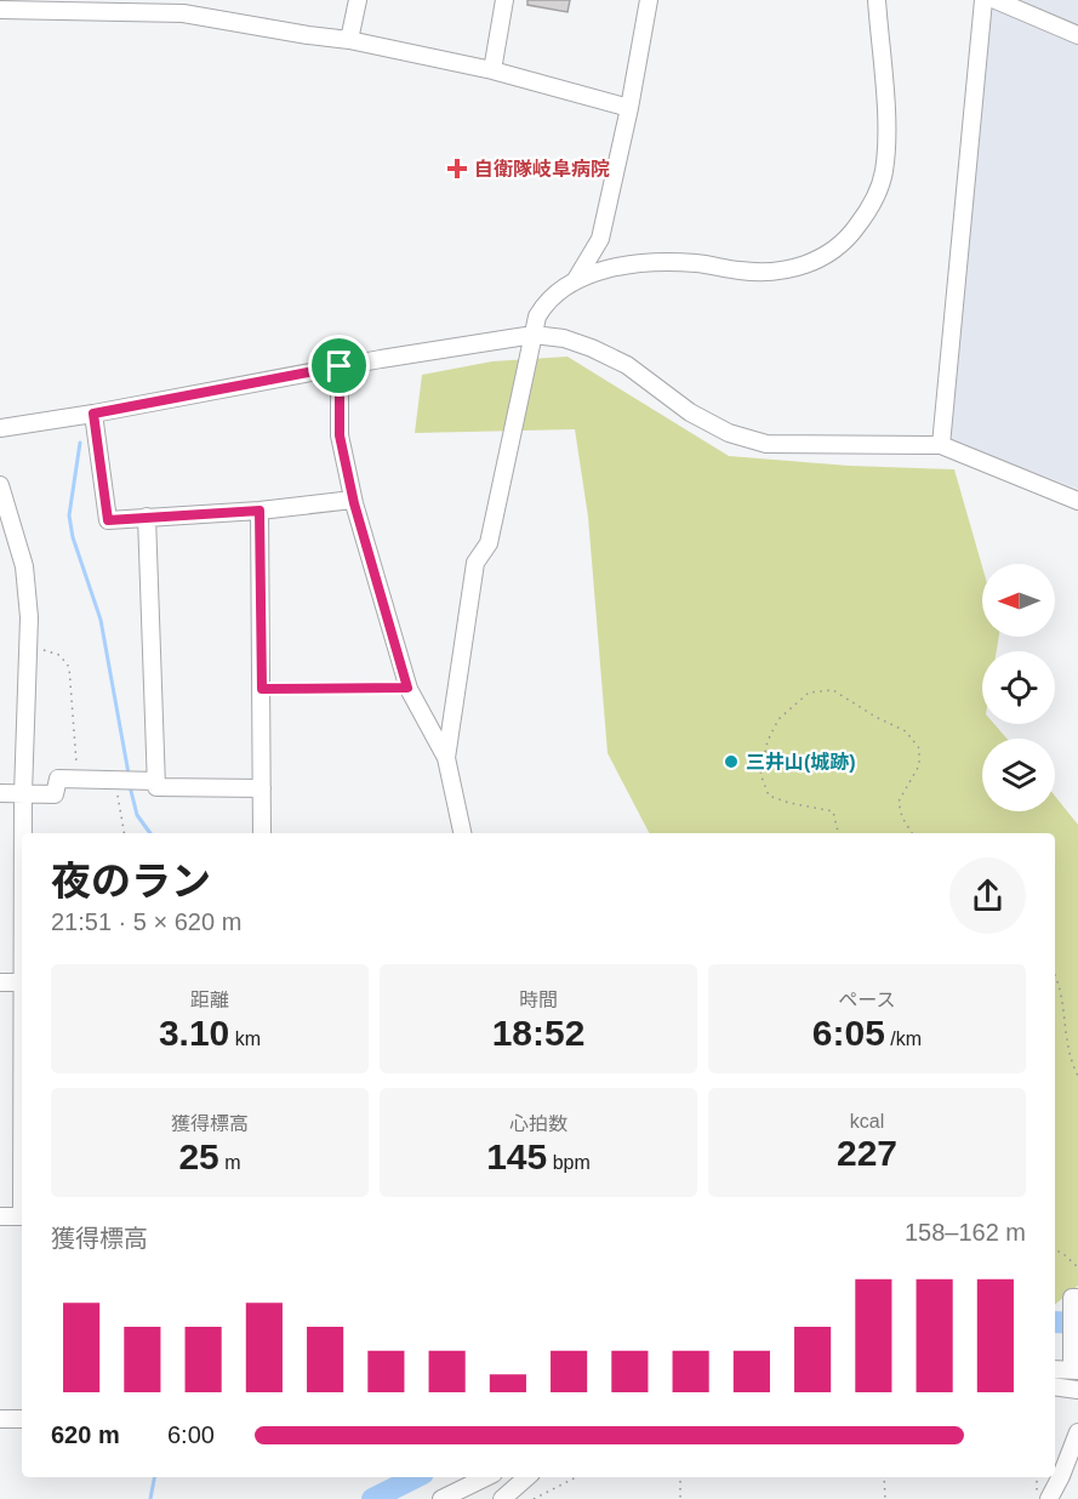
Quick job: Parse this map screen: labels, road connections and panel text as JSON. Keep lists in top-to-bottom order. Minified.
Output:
{"places":{"health":["自衛隊岐阜病院"],"other":["三井山(城跡)"]},"north":"left","page":{"heading":["夜のラン","21:51 · 5 × 620 m"],"stats":[["距離","3.10 km"],["時間","18:52"],["ペース","6:05 /km"],["獲得標高","25 m"],["心拍数","145 bpm"],["kcal","227"]],"chart":["獲得標高","158–162 m"],"list":[{"name":"620 m","note":"6:00"}]}}
